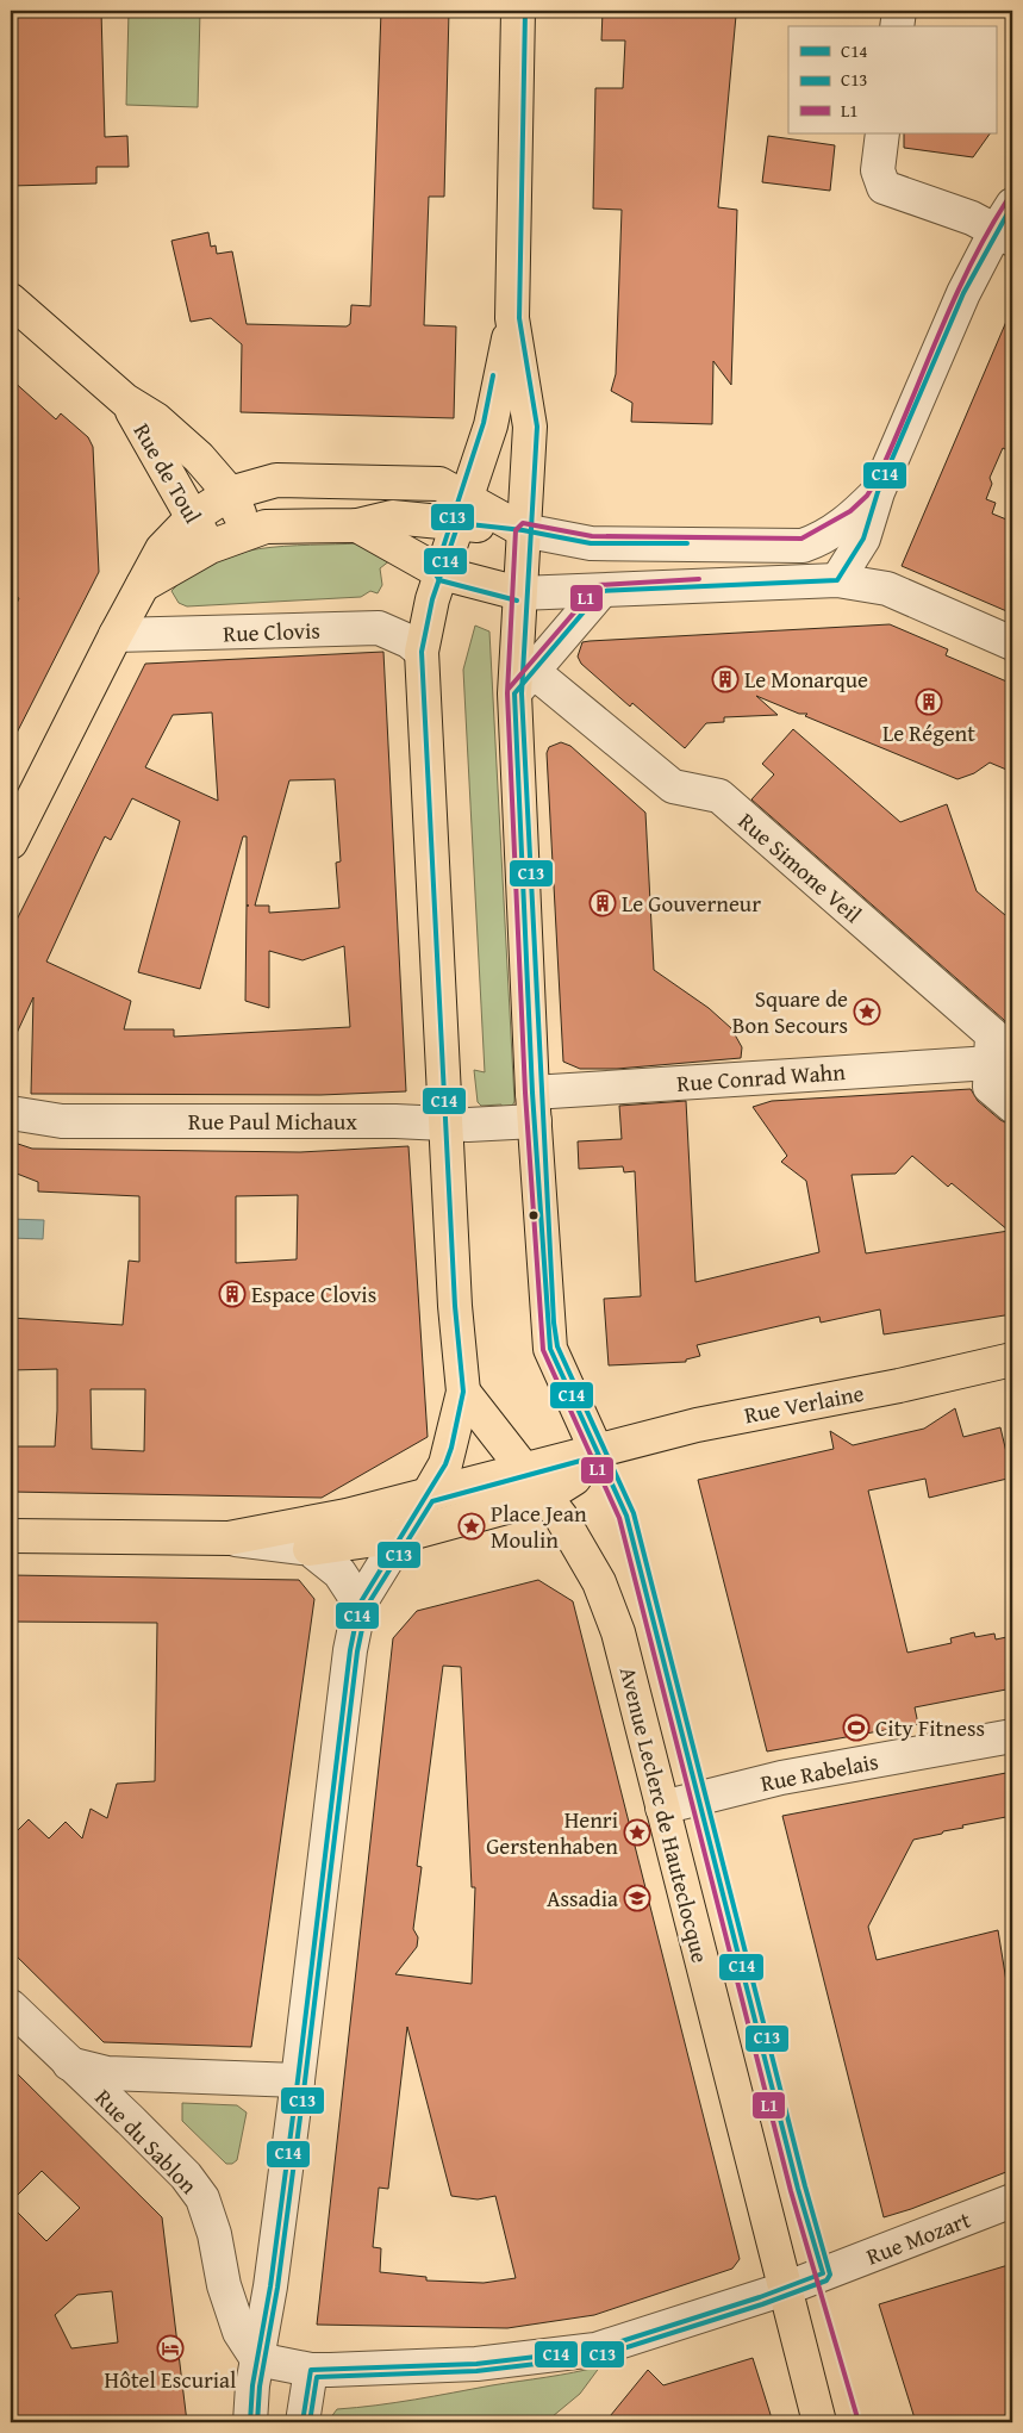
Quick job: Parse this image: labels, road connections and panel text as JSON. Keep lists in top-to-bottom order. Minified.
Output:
{"streets":{"main road":["Rue de Toul","Rue Verlaine","Avenue Leclerc de Hauteclocque"],"street":["Rue Clovis","Rue Simone Veil","Rue Conrad Wahn","Rue Paul Michaux","Rue Rabelais","Rue du Sablon","Rue Mozart"]},"crossings":[["Rue Simone Veil","Rue Conrad Wahn"],["Rue Conrad Wahn","Rue Paul Michaux"],["Rue Rabelais","Avenue Leclerc de Hauteclocque"],["Avenue Leclerc de Hauteclocque","Rue Mozart"],["Rue du Sablon","Rue Mozart"]],"places":{"building":["Le Monarque","Le Régent","Le Gouverneur","Espace Clovis"],"place":["Square de Bon Secours","Place Jean Moulin","Henri Gerstenhaben"],"sports":["City Fitness"],"school or university":["Assadia"],"hotel":["Hôtel Escurial"]},"lines":["transit line C13","transit line L1","transit line C14"],"legend":["C14","C13","L1"]}
